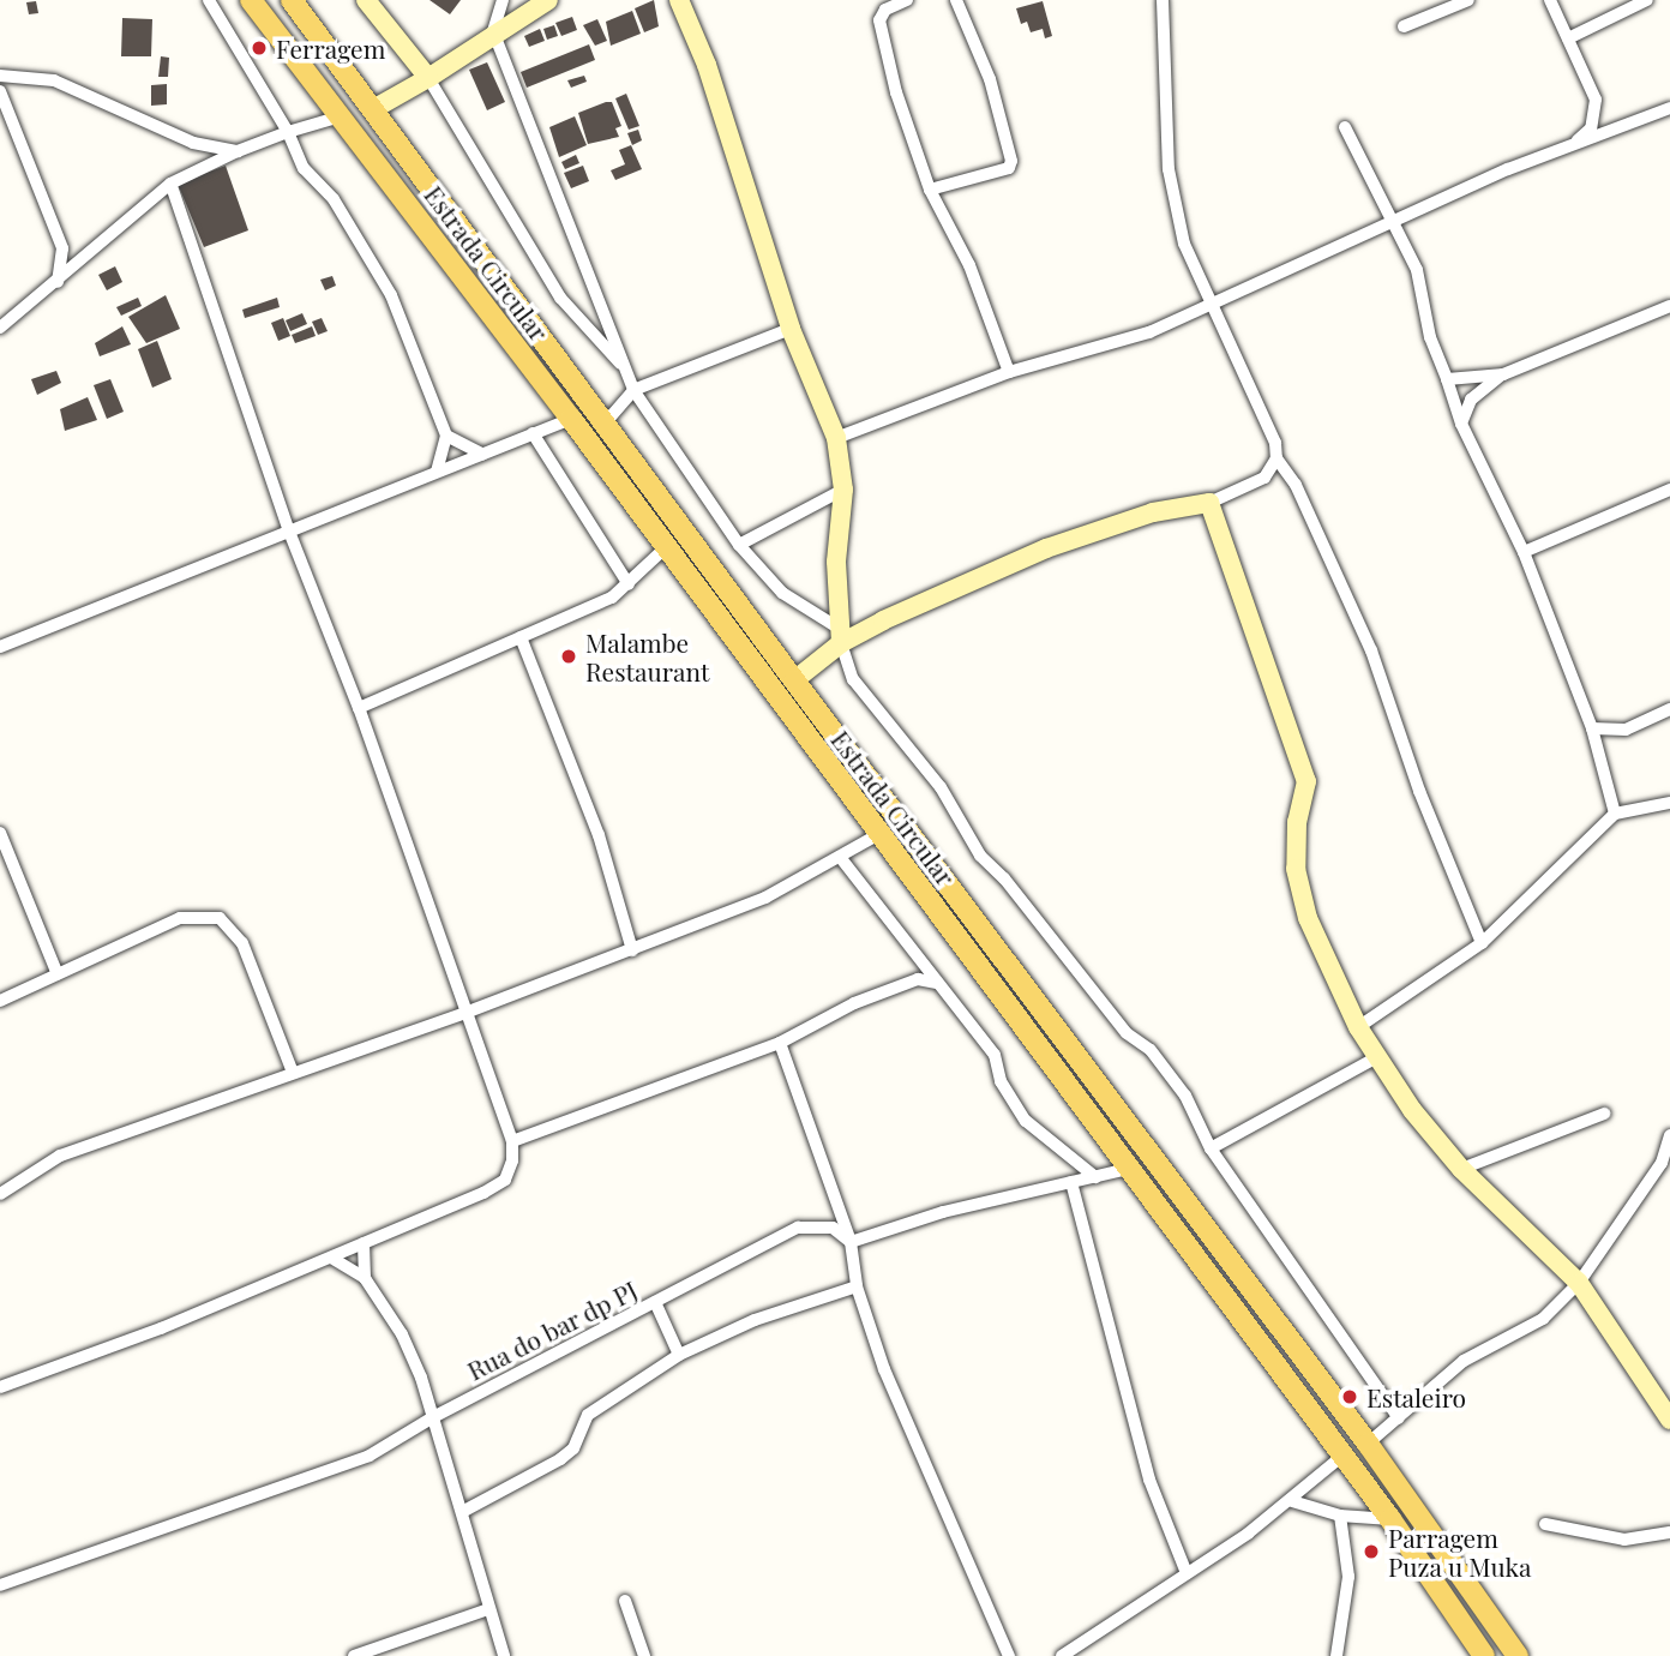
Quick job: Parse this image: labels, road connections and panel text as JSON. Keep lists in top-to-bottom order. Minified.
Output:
{"streets":{"main road":["Estrada Circular"],"street":["Rua do bar dp PJ"]},"places":["Ferragem","Malambe Restaurant","Estaleiro","Parragem Puza u Muka"]}
